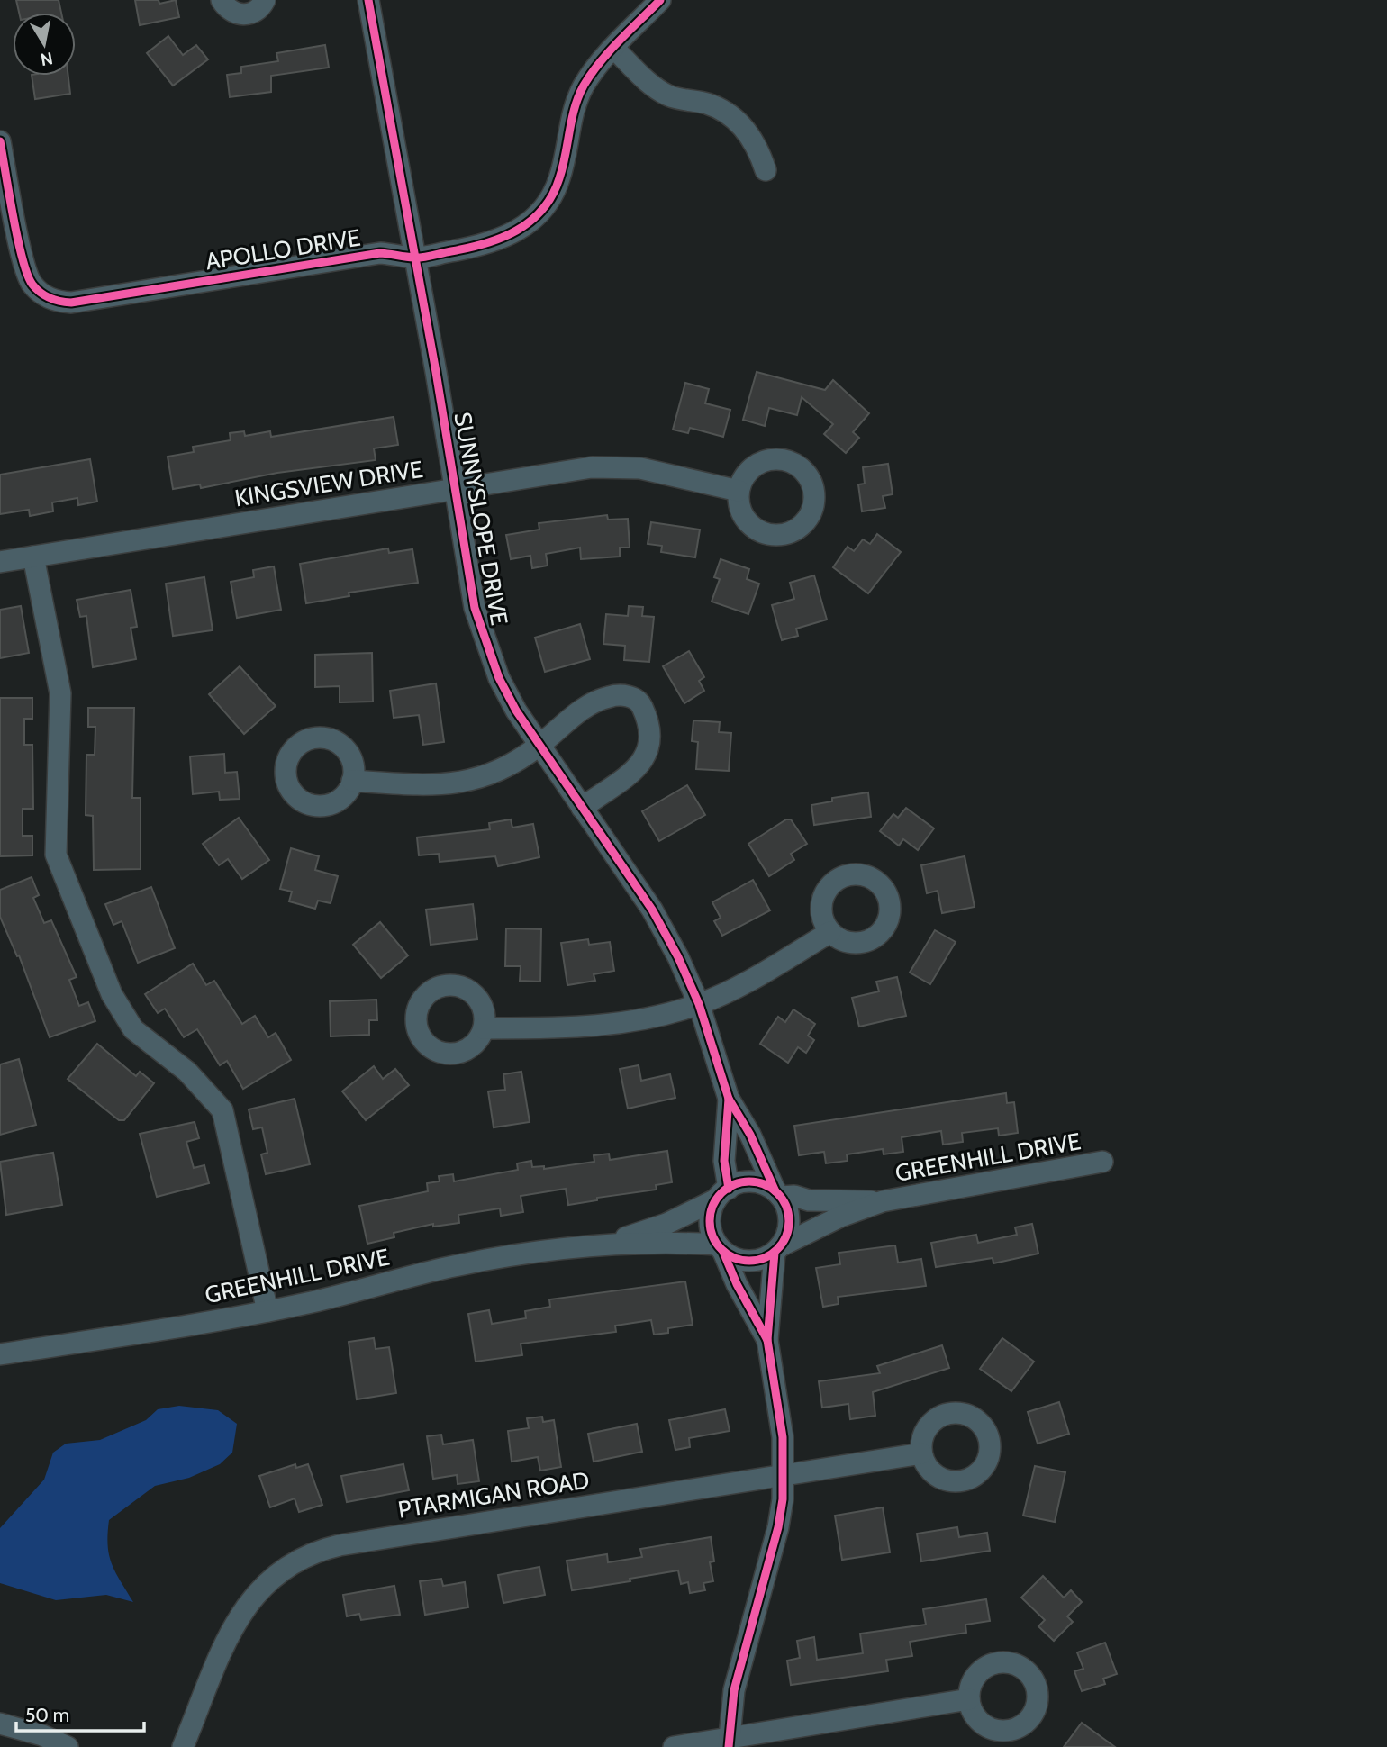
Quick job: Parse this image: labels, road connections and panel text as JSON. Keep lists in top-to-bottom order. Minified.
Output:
{"streets":{"street":["APOLLO DRIVE","KINGSVIEW DRIVE","SUNNYSLOPE DRIVE","GREENHILL DRIVE","PTARMIGAN ROAD"]},"crossings":[["APOLLO DRIVE","SUNNYSLOPE DRIVE"],["KINGSVIEW DRIVE","SUNNYSLOPE DRIVE"],["SUNNYSLOPE DRIVE","GREENHILL DRIVE"]],"scale_bar":"50 m","north":"bottom"}
